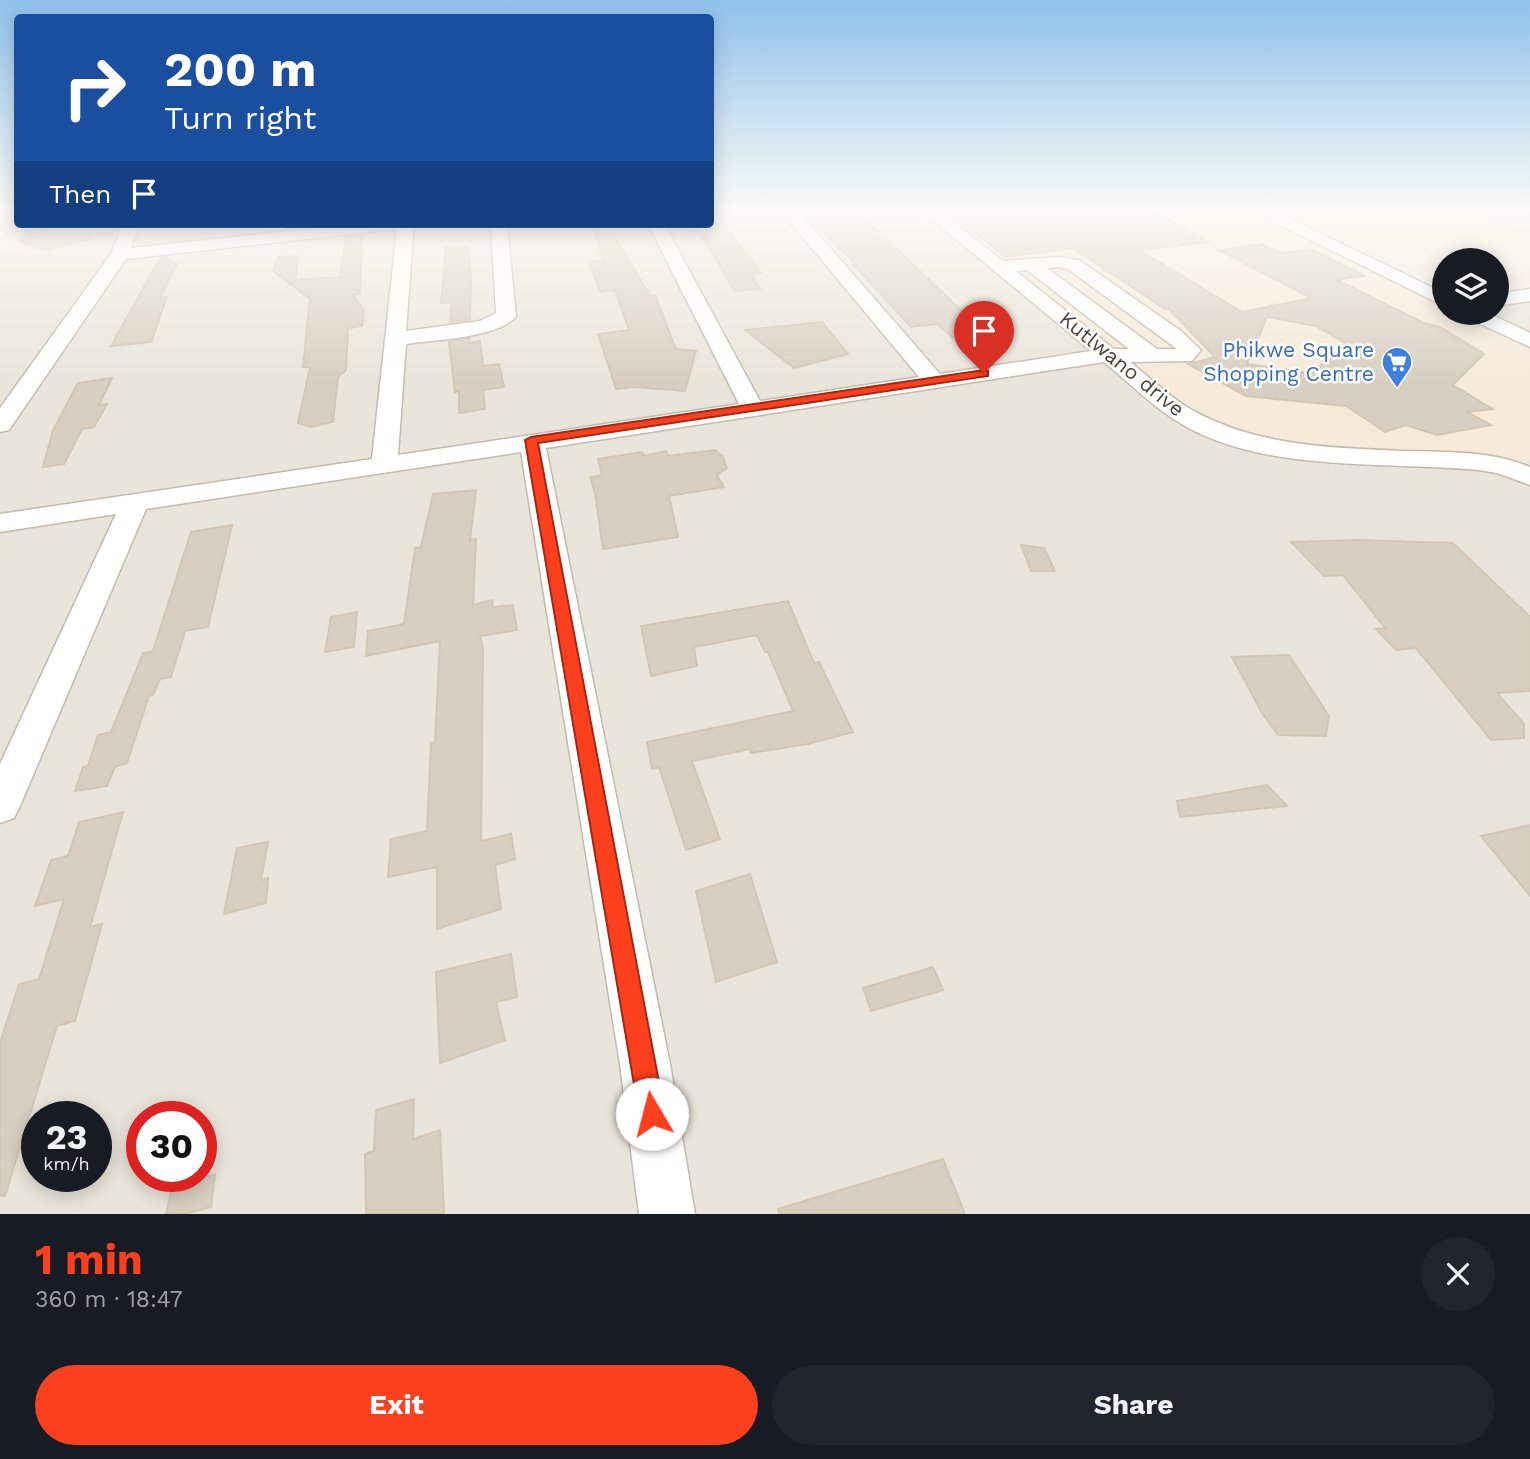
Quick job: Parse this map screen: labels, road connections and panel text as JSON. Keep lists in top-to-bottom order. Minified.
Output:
{"streets":{"street":["Kutlwano drive"]},"places":{"supermarket":["Phikwe Square Shopping Centre"]},"page":{"turn":["200 m","Turn right"],"then":"Then","speed":"23 km/h","limit":"30","heading":["1 min","360 m · 18:47"],"buttons":["Exit","Share"]}}
